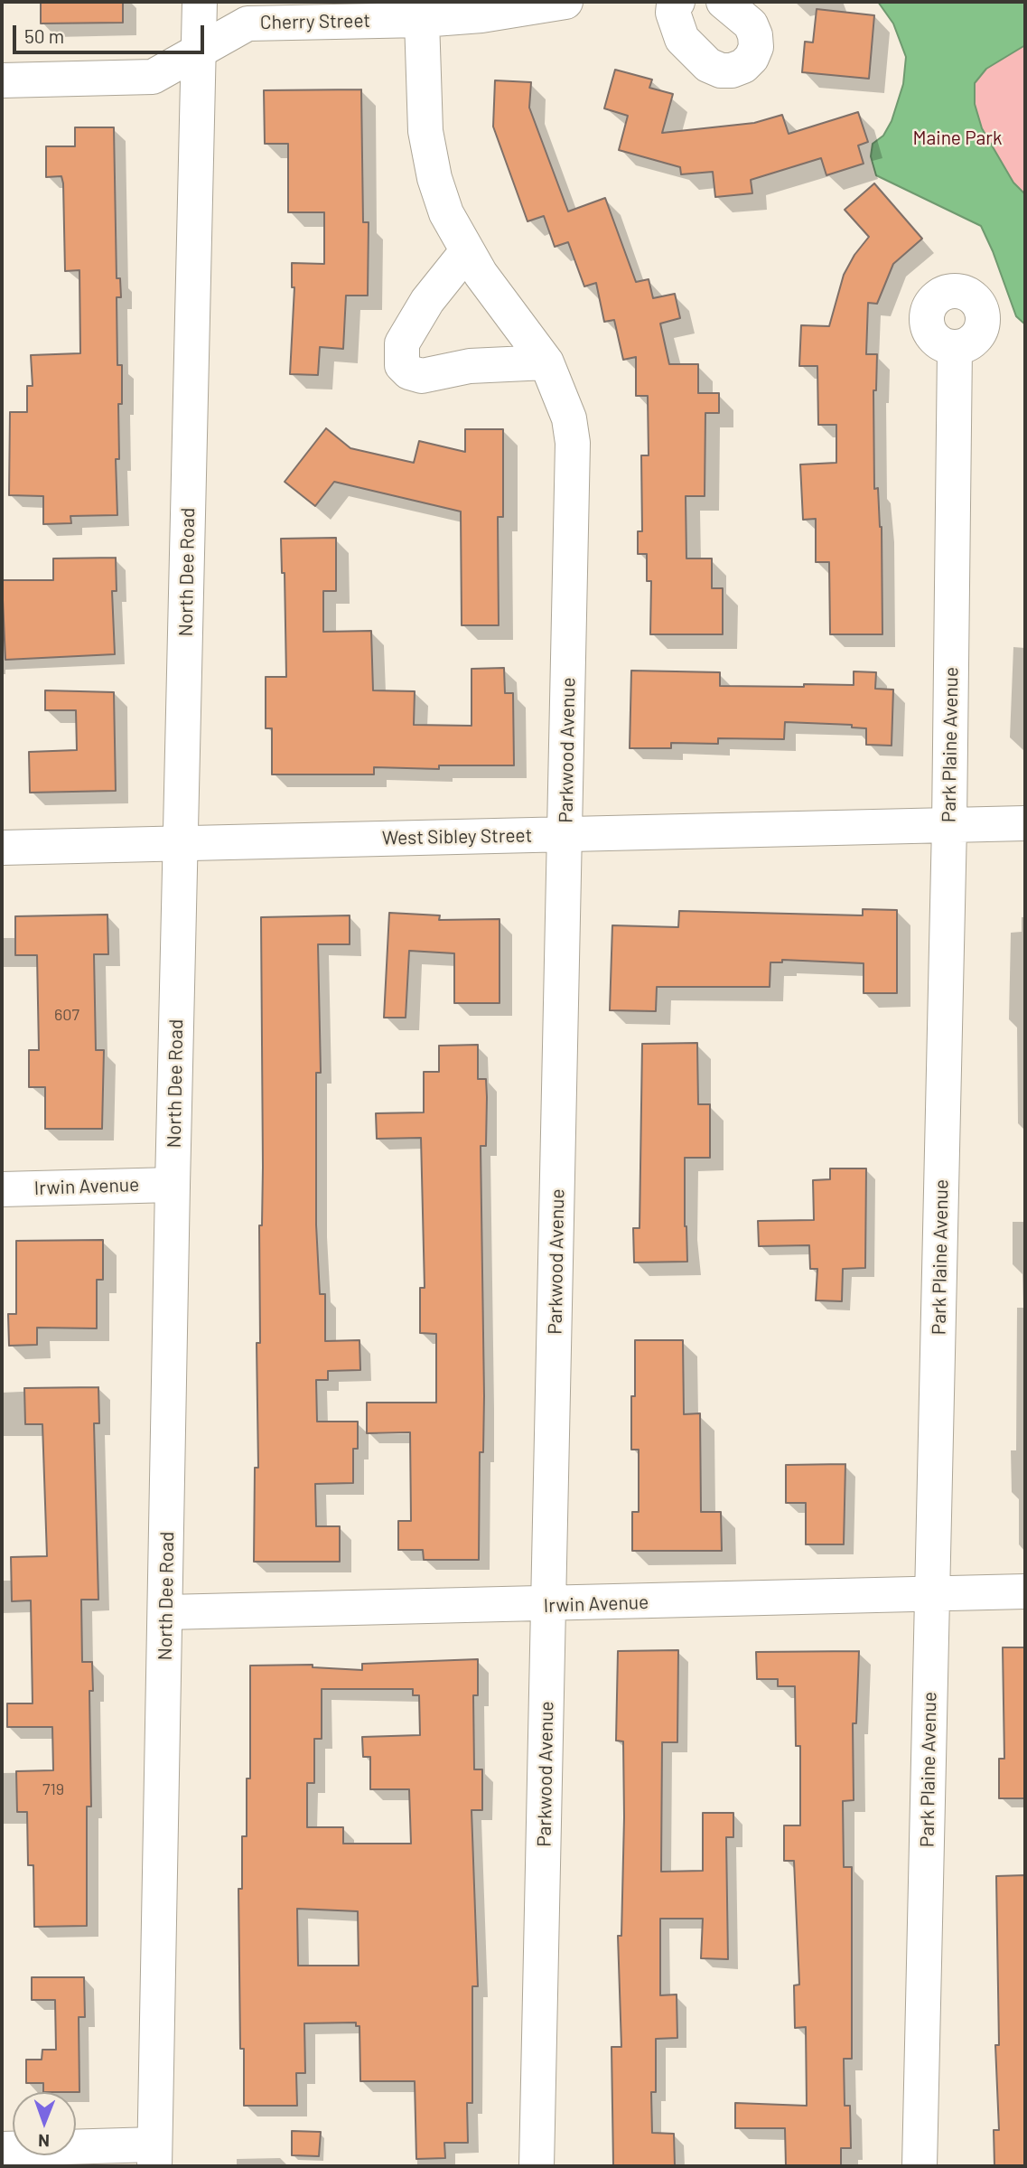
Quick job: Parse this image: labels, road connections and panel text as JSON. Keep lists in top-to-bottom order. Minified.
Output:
{"streets":{"street":["Cherry Street","North Dee Road","Park Plaine Avenue","Parkwood Avenue","West Sibley Street","Irwin Avenue"]},"crossings":[["Cherry Street","North Dee Road"],["Cherry Street","Parkwood Avenue"],["North Dee Road","West Sibley Street"],["North Dee Road","Irwin Avenue"],["Park Plaine Avenue","West Sibley Street"],["Park Plaine Avenue","Irwin Avenue"],["Parkwood Avenue","West Sibley Street"],["Parkwood Avenue","Irwin Avenue"]],"parks":["Maine Park"],"house_numbers":["607","719"],"scale_bar":"50 m","north":"bottom"}
